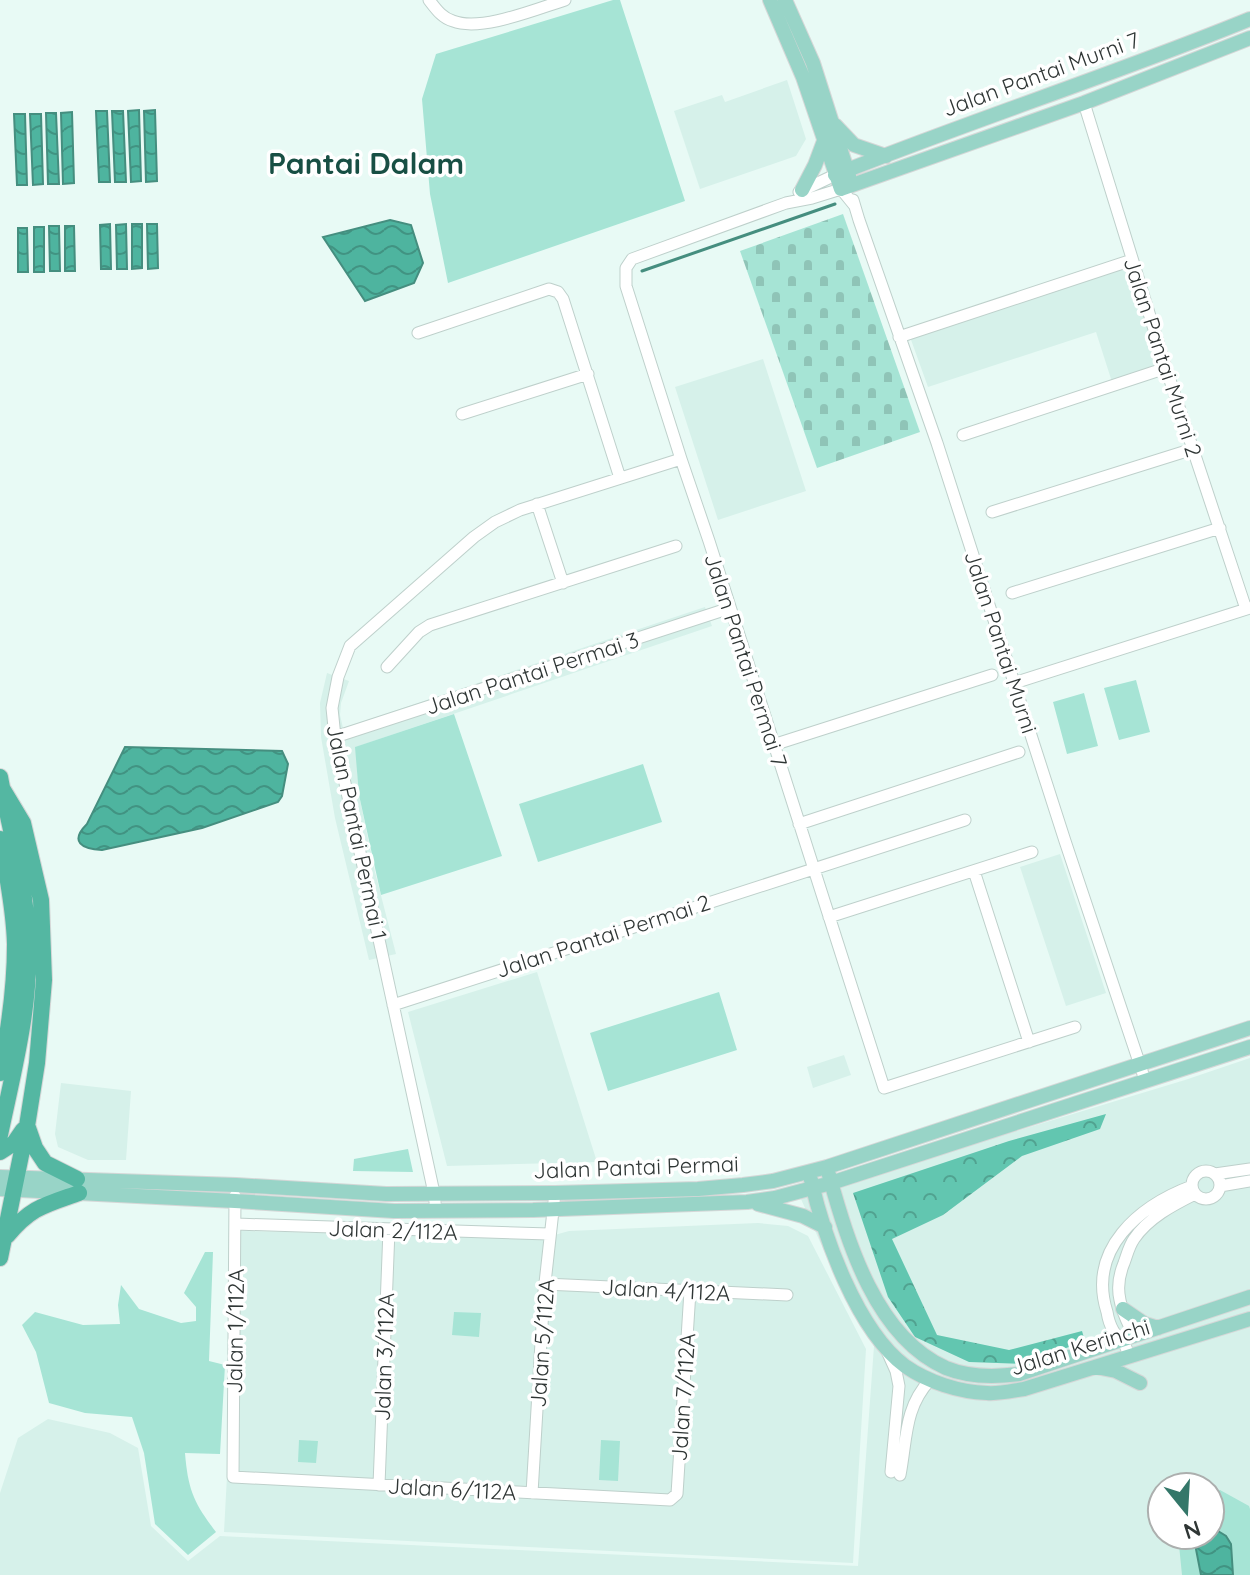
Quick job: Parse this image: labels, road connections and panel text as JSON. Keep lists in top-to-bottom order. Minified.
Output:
{"streets":{"main road":["Jalan Pantai Murni 7","Jalan Pantai Permai","Jalan Kerinchi"],"street":["Jalan Pantai Murni 2","Jalan Pantai Murni","Jalan Pantai Permai 7","Jalan Pantai Permai 3","Jalan Pantai Permai 1","Jalan Pantai Permai 2","Jalan 2/112A","Jalan 4/112A","Jalan 1/112A","Jalan 5/112A","Jalan 3/112A","Jalan 7/112A","Jalan 6/112A"]},"crossings":[["Jalan Pantai Murni 7","Jalan Pantai Murni 2"],["Jalan Pantai Murni 7","Jalan Pantai Murni"],["Jalan Pantai Murni","Jalan Pantai Permai"],["Jalan Pantai Permai 7","Jalan Pantai Permai 3"],["Jalan Pantai Permai 7","Jalan Pantai Permai 1"],["Jalan Pantai Permai 7","Jalan Pantai Permai 2"],["Jalan Pantai Permai 3","Jalan Pantai Permai 1"],["Jalan Pantai Permai 1","Jalan Pantai Permai 2"],["Jalan Pantai Permai 1","Jalan Pantai Permai"],["Jalan Pantai Permai","Jalan 1/112A"],["Jalan Pantai Permai","Jalan 5/112A"],["Jalan Pantai Permai","Jalan Kerinchi"],["Jalan 2/112A","Jalan 1/112A"],["Jalan 2/112A","Jalan 5/112A"],["Jalan 2/112A","Jalan 3/112A"],["Jalan 4/112A","Jalan 5/112A"],["Jalan 4/112A","Jalan 7/112A"],["Jalan 1/112A","Jalan 6/112A"],["Jalan 5/112A","Jalan 6/112A"],["Jalan 3/112A","Jalan 6/112A"],["Jalan 7/112A","Jalan 6/112A"]],"districts":["Pantai Dalam"],"north":"bottom"}
